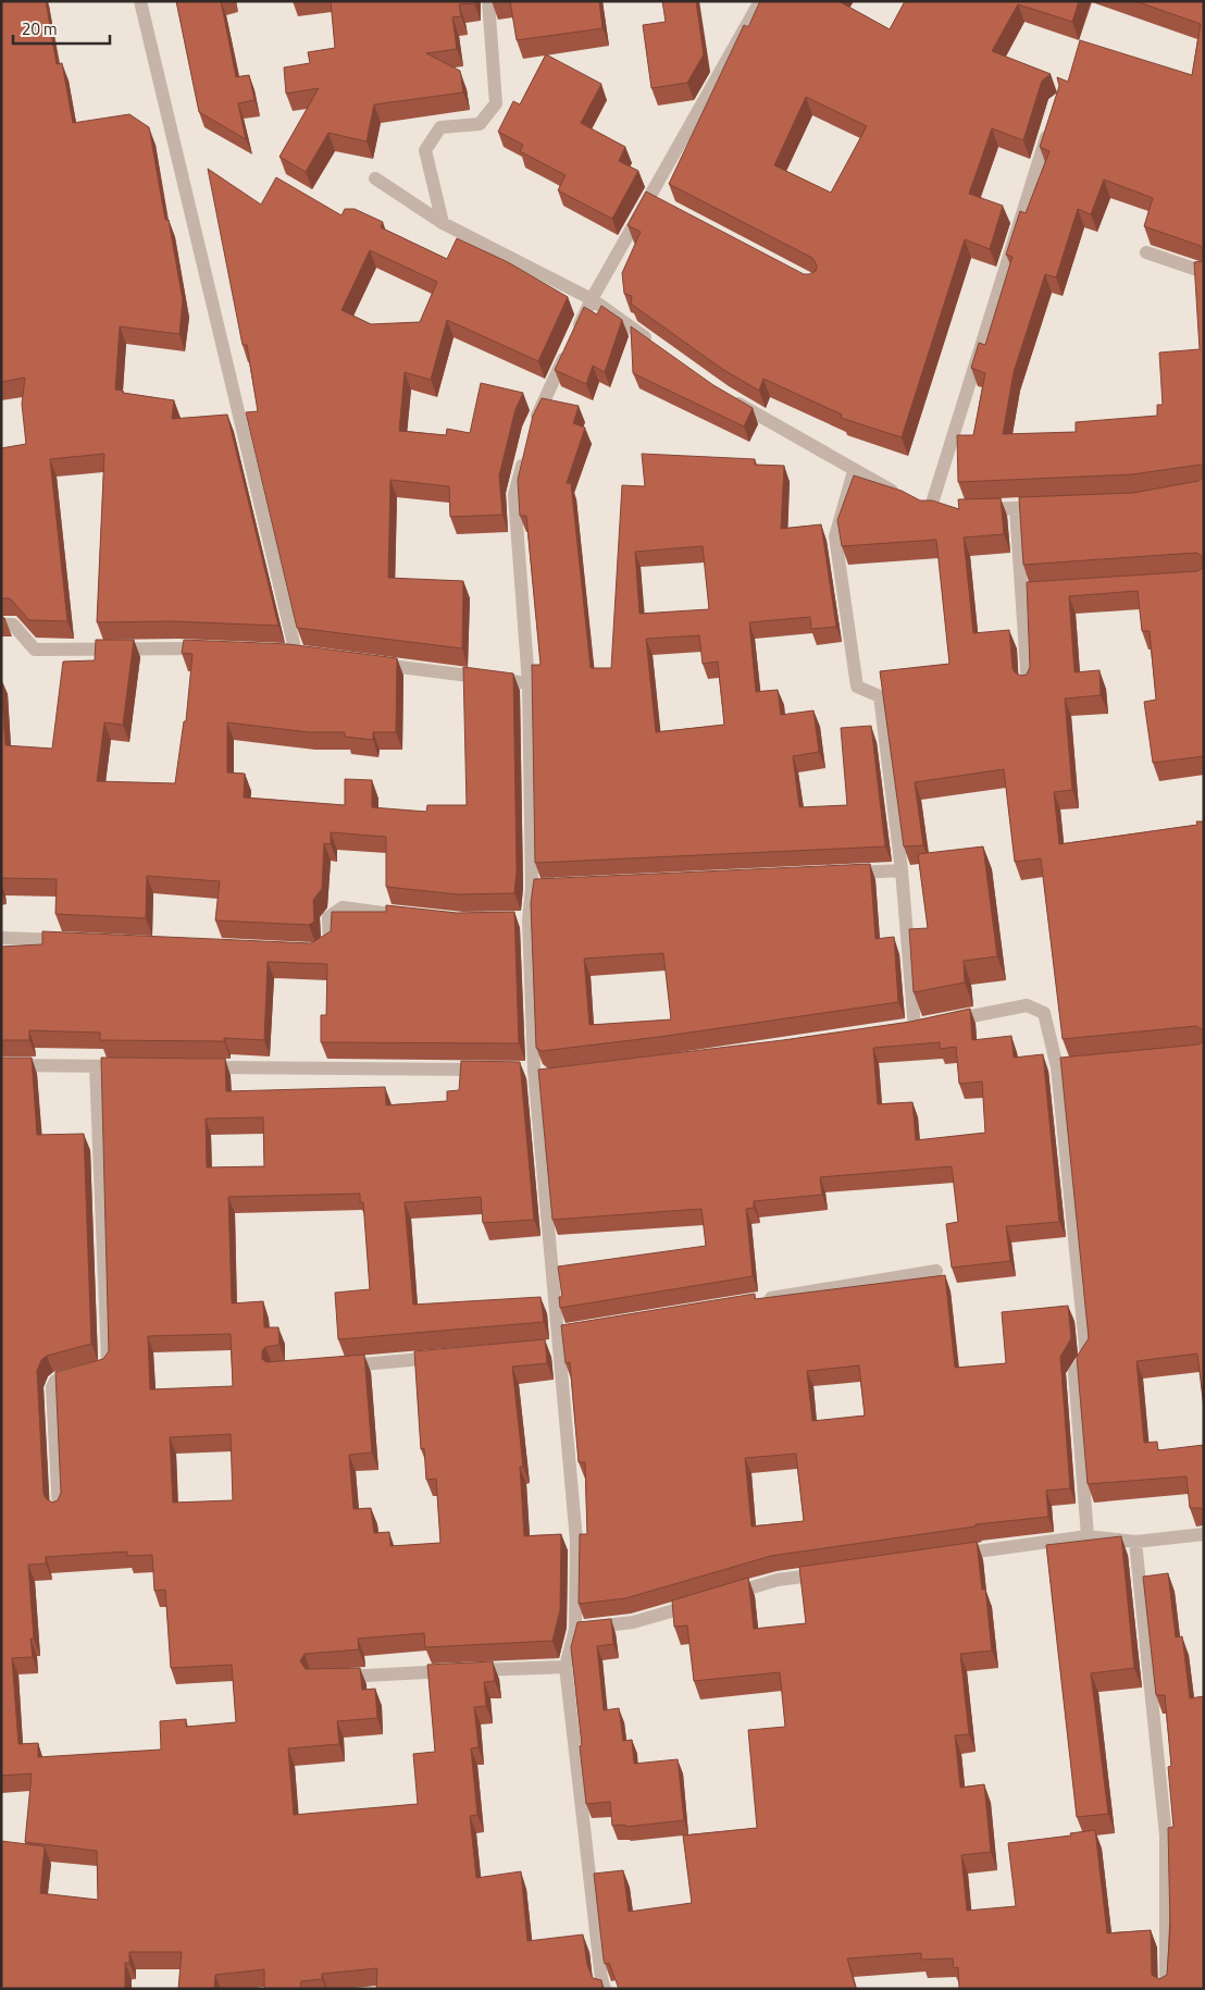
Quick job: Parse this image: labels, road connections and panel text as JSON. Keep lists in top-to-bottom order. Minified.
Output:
{"scale_bar":"20 m"}
